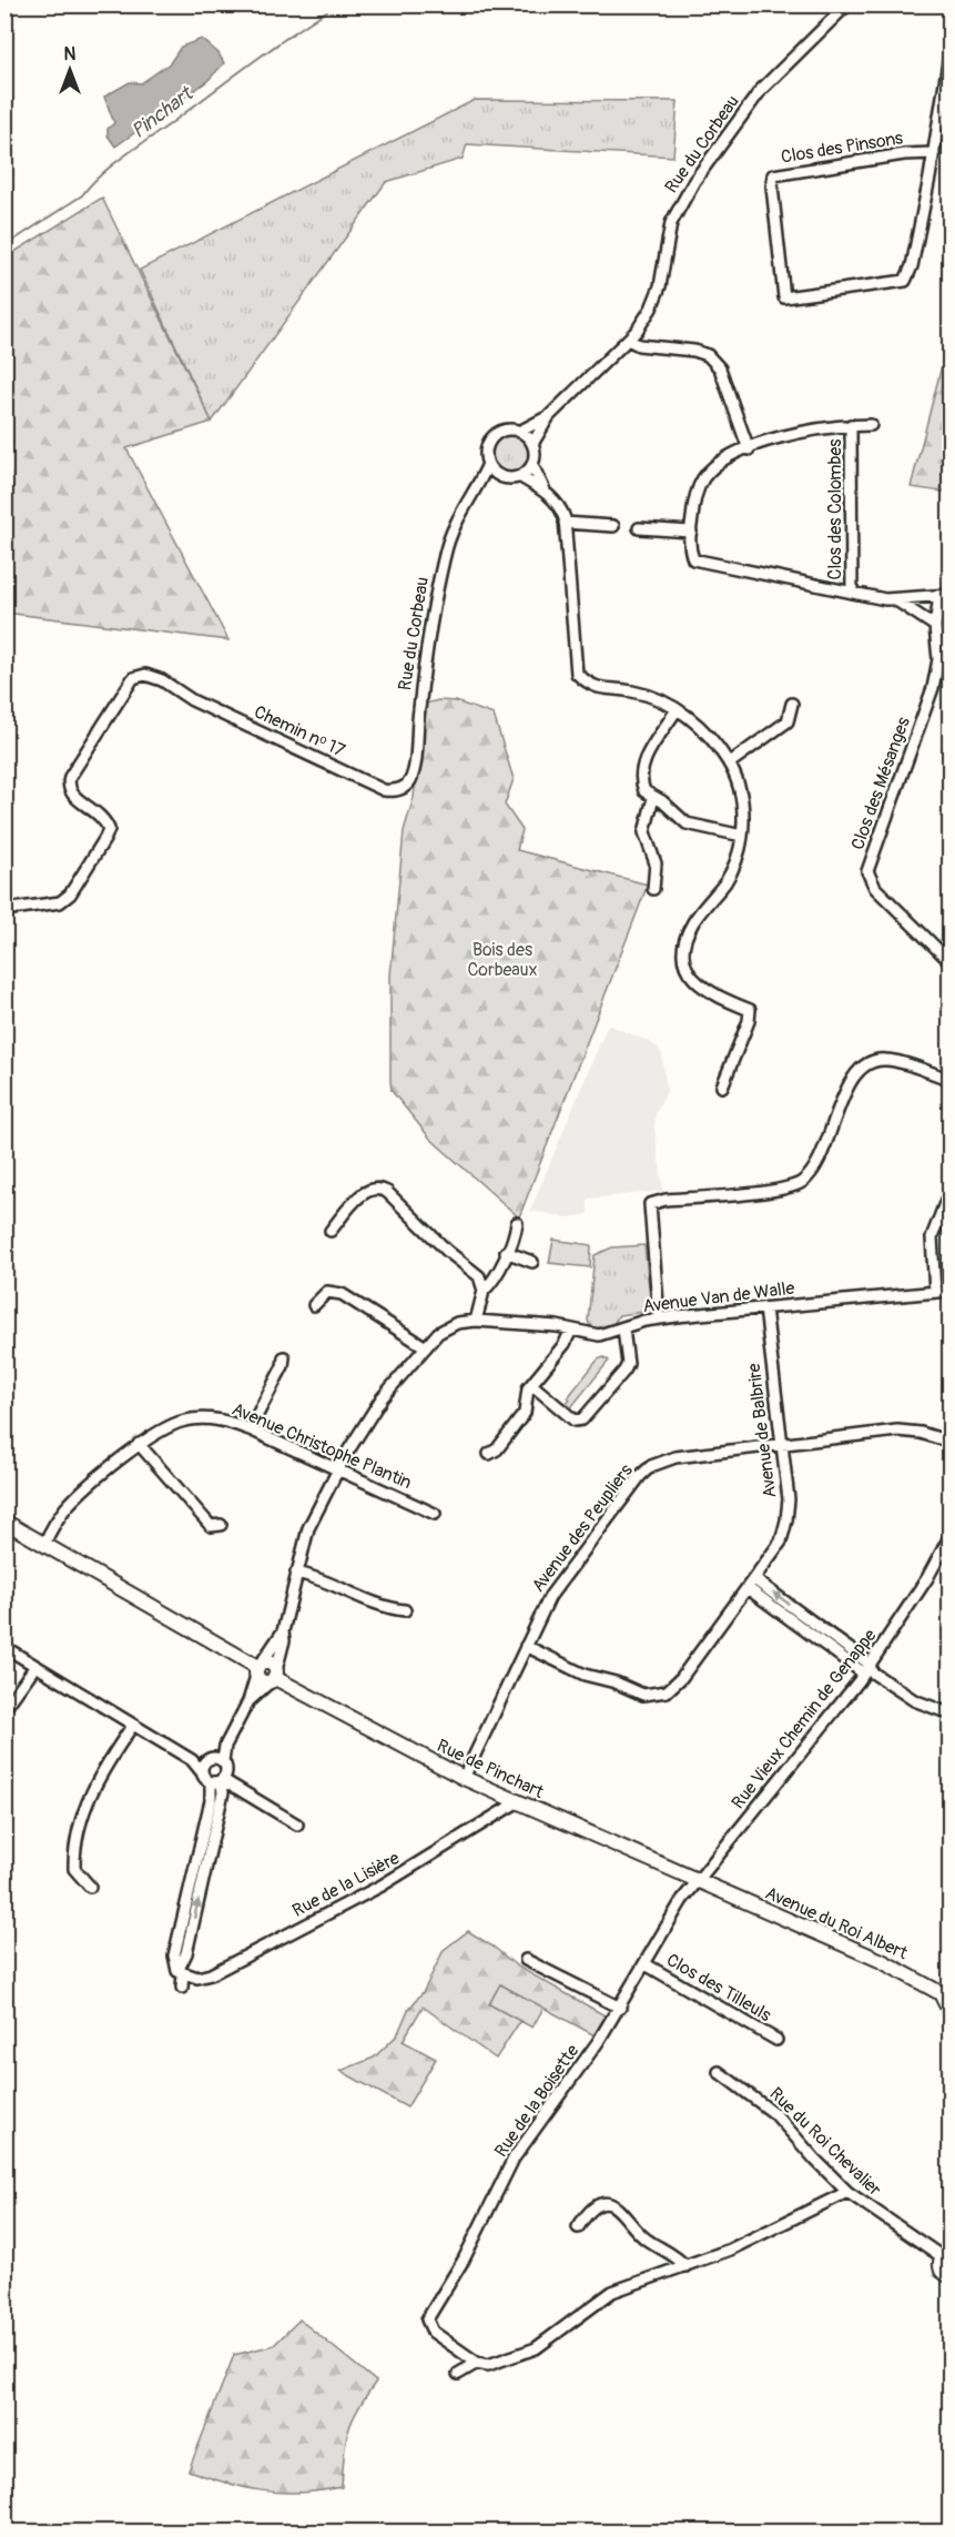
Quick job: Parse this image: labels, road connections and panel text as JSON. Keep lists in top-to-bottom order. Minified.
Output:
{"streets":{"main road":["Rue de Pinchart","Avenue du Roi Albert"],"street":["Rue du Corbeau","Clos des Pinsons","Clos des Colombes","Chemin nᵒ 17","Clos des Mésanges","Avenue Van de Walle","Avenue de Balbrire","Avenue Christophe Plantin","Avenue des Peupliers","Rue Vieux Chemin de Genappe","Rue de la Lisière","Clos des Tilleuls","Rue de la Boisette","Rue du Roi Chevalier"]},"crossings":[["Rue du Corbeau","Chemin nᵒ 17"],["Clos des Colombes","Clos des Mésanges"],["Avenue Van de Walle","Avenue de Balbrire"],["Avenue Van de Walle","Avenue Christophe Plantin"],["Avenue Van de Walle","Rue de Pinchart"],["Avenue de Balbrire","Avenue des Peupliers"],["Avenue Christophe Plantin","Rue de Pinchart"],["Avenue des Peupliers","Rue de Pinchart"],["Rue Vieux Chemin de Genappe","Rue de Pinchart"],["Rue Vieux Chemin de Genappe","Avenue du Roi Albert"],["Rue Vieux Chemin de Genappe","Rue de la Boisette"],["Rue de Pinchart","Rue de la Lisière"],["Rue de Pinchart","Avenue du Roi Albert"],["Rue de Pinchart","Rue de la Boisette"],["Avenue du Roi Albert","Rue de la Boisette"],["Clos des Tilleuls","Rue de la Boisette"]],"water":["Pinchart"],"parks":["Bois des Corbeaux"],"north":"top"}
